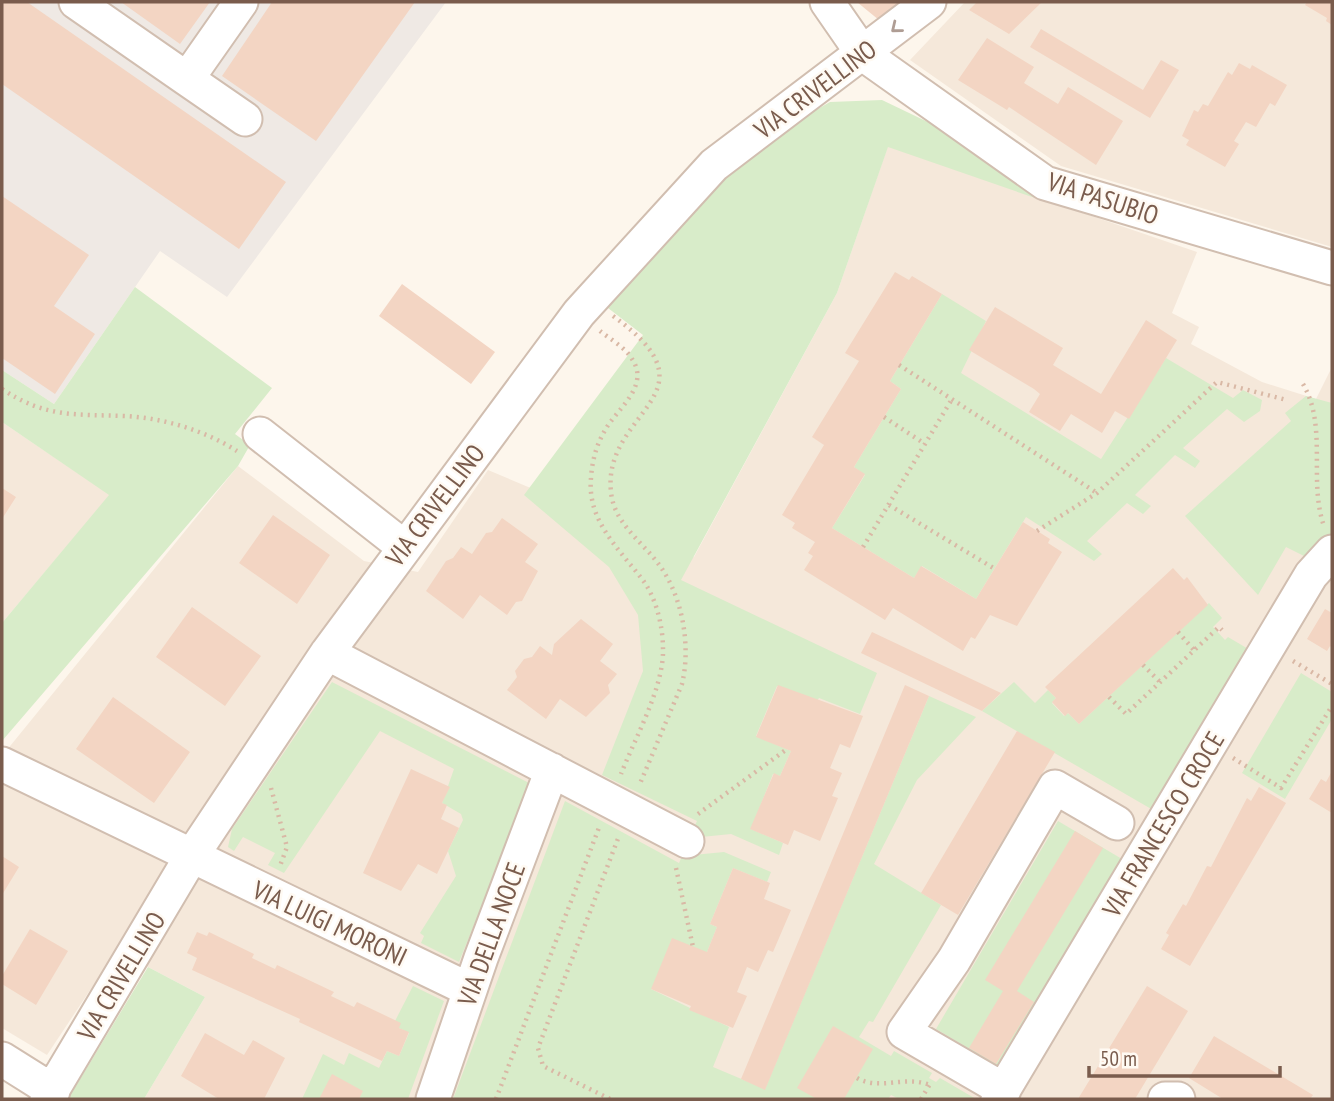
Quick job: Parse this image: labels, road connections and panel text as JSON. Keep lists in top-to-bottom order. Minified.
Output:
{"streets":{"street":["VIA CRIVELLINO","VIA PASUBIO","VIA FRANCESCO CROCE","VIA LUIGI MORONI","VIA DELLA NOCE"]},"crossings":[["VIA CRIVELLINO","VIA PASUBIO"],["VIA CRIVELLINO","VIA LUIGI MORONI"],["VIA LUIGI MORONI","VIA DELLA NOCE"]],"scale_bar":"50 m"}
